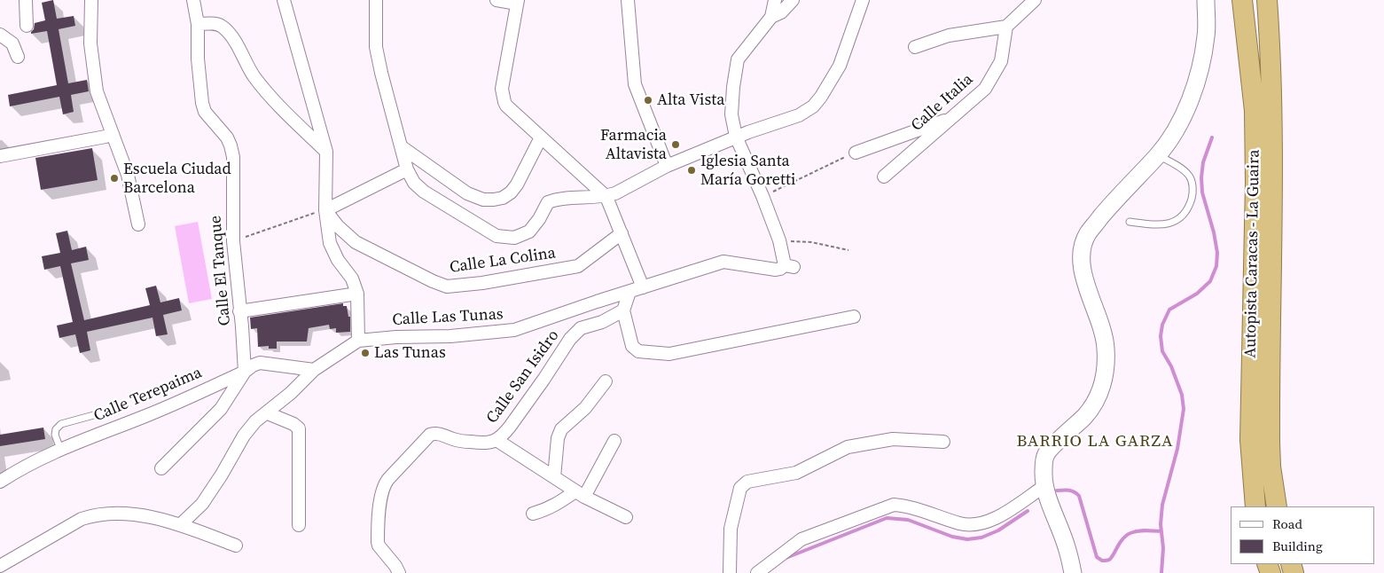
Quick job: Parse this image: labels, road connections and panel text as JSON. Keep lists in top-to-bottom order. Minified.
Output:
{"streets":{"highway":["Autopista Caracas - La Guaira"],"street":["Calle Italia","Calle La Colina","Calle El Tanque","Calle Las Tunas","Calle San Isidro","Calle Terepaima"]},"crossings":[["Calle El Tanque","Calle Terepaima"],["Calle Las Tunas","Calle Terepaima"]],"districts":["BARRIO LA GARZA"],"places":["Alta Vista","Farmacia Altavista","Iglesia Santa María Goretti","Escuela Ciudad Barcelona","Las Tunas"],"legend":["Road","Building"]}
